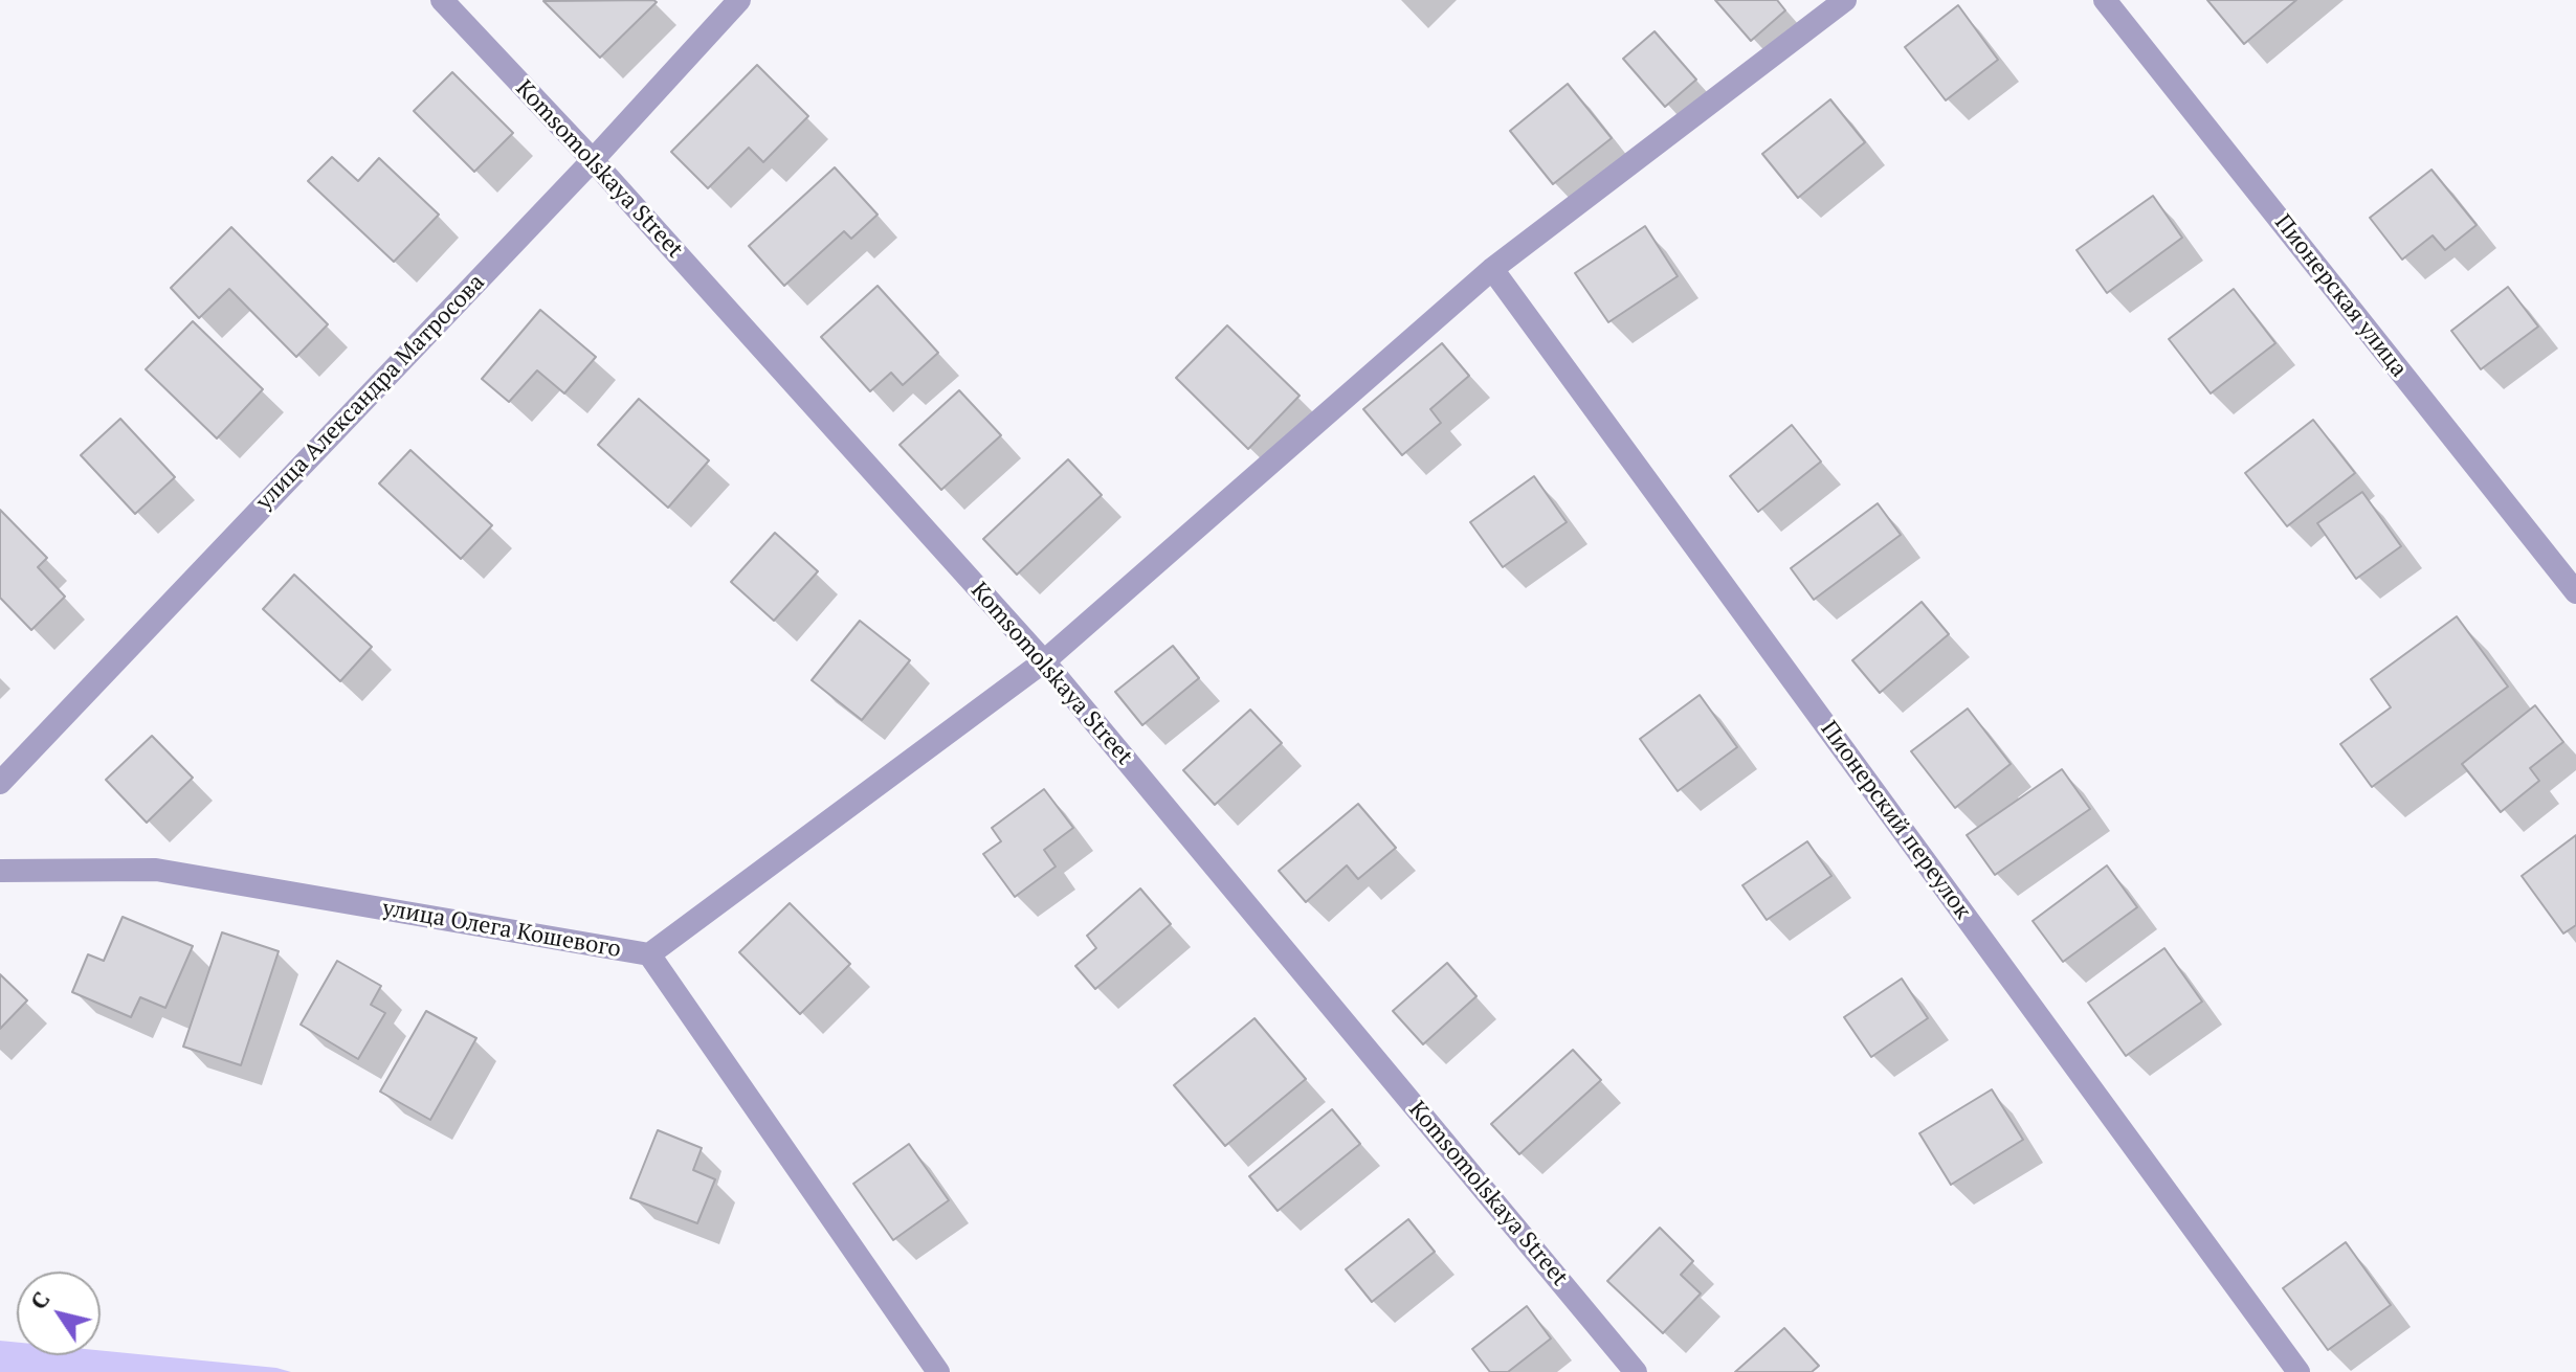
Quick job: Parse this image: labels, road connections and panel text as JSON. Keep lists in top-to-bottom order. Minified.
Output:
{"streets":{"street":["Komsomolskaya Street","Пионерская улица","улица Александра Матросова","Пионерский переулок","улица Олега Кошевого"]},"crossings":[["Komsomolskaya Street","улица Александра Матросова"]],"north":"top left"}
